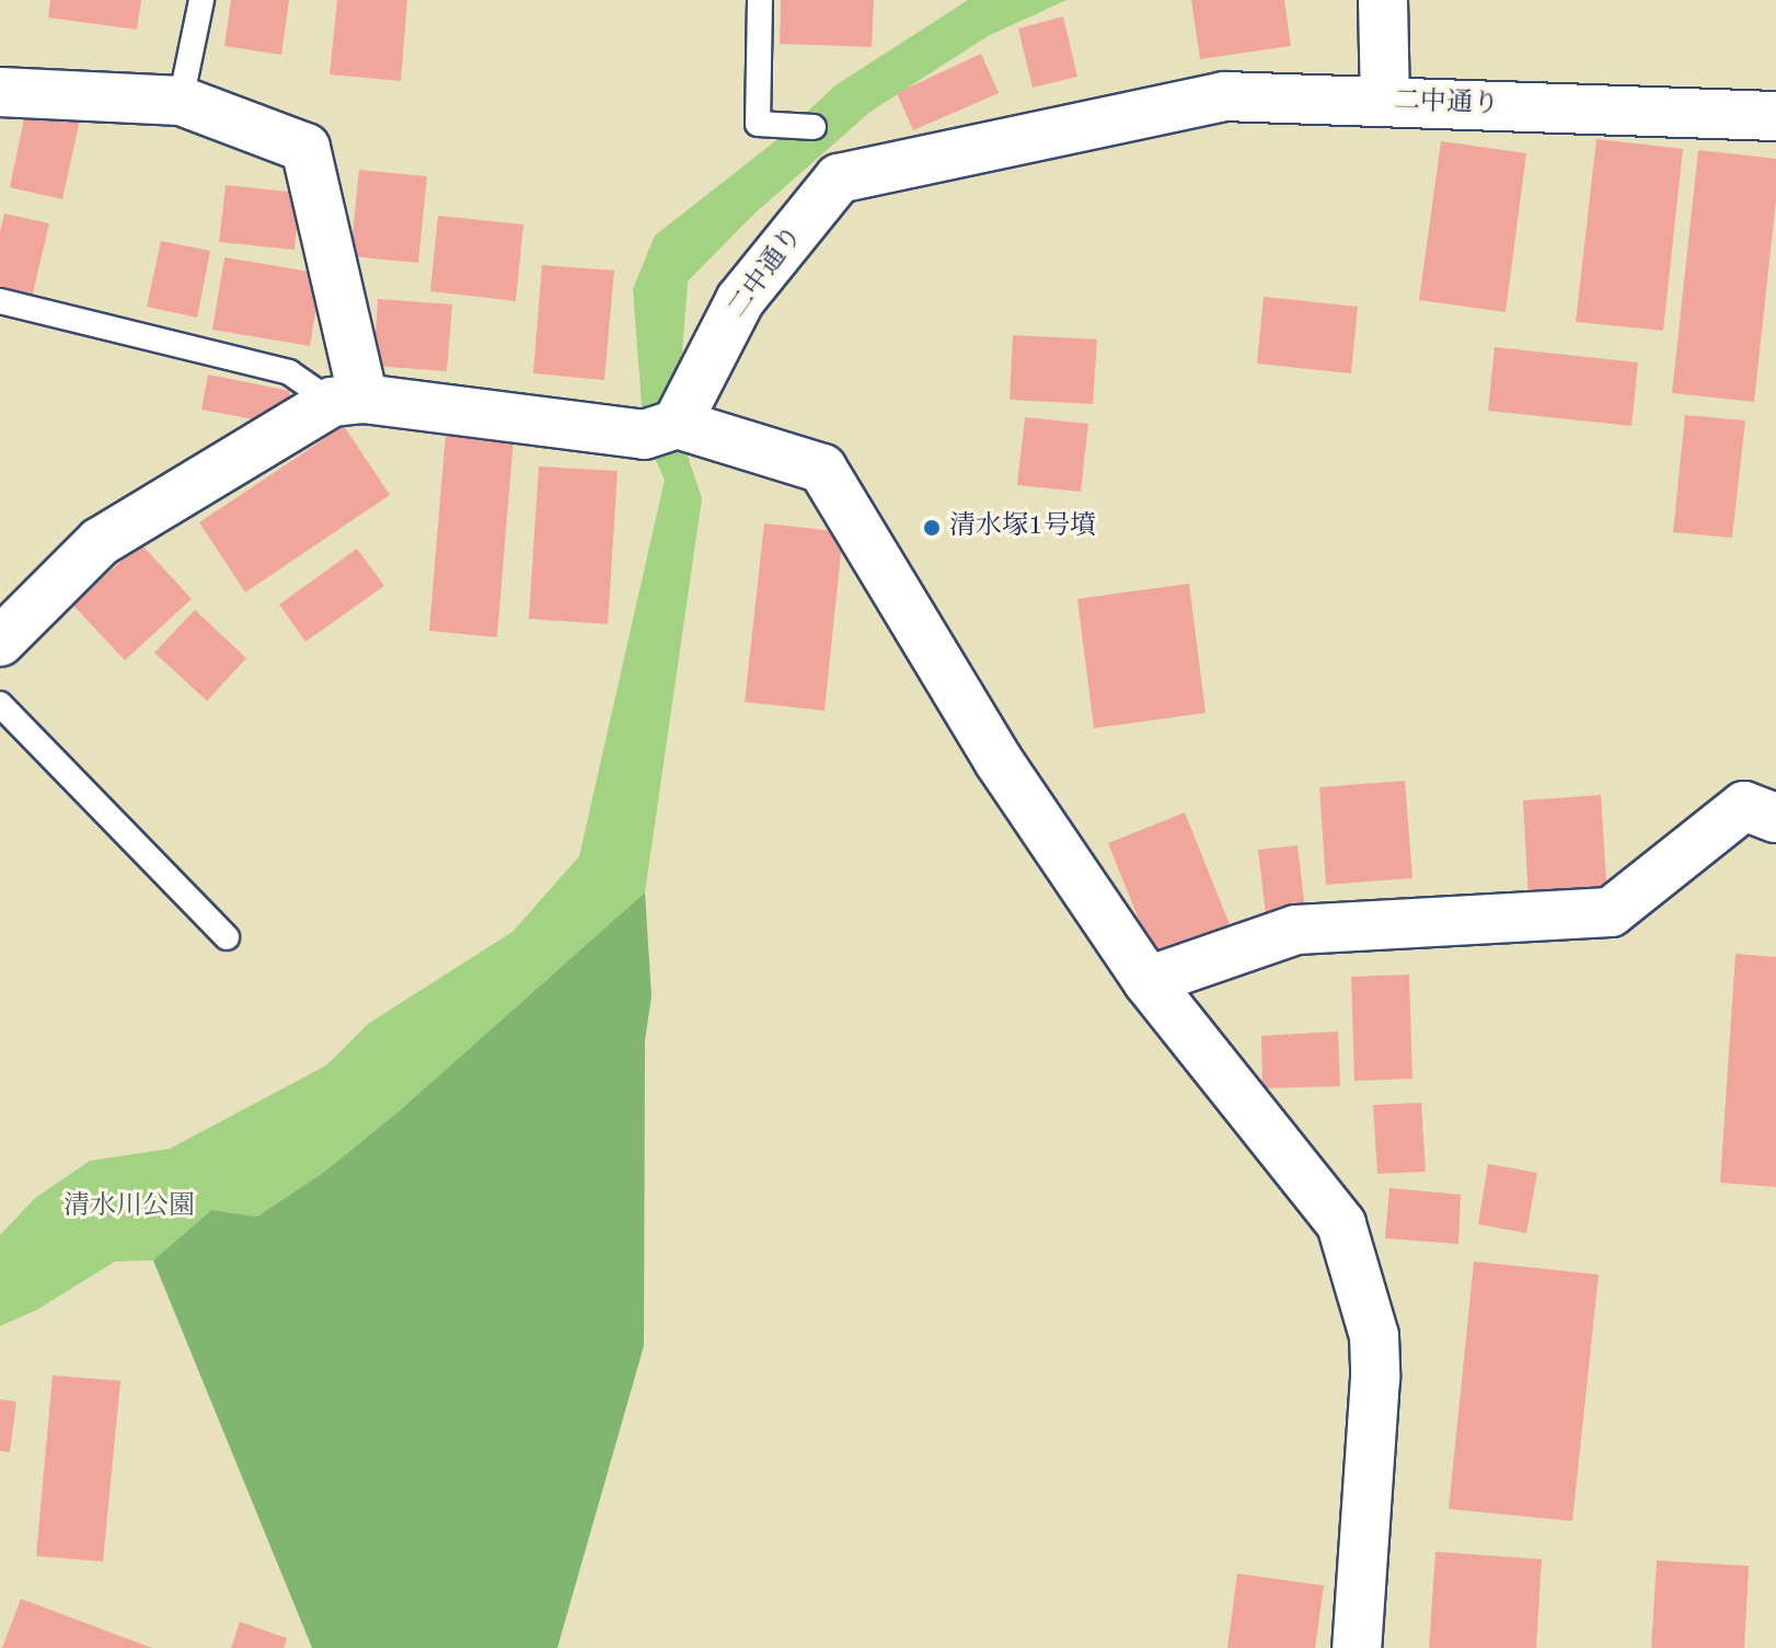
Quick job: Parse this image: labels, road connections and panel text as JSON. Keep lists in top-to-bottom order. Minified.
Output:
{"streets":{"street":["二中通り"]},"parks":["清水川公園"],"places":["清水塚1号墳"]}
